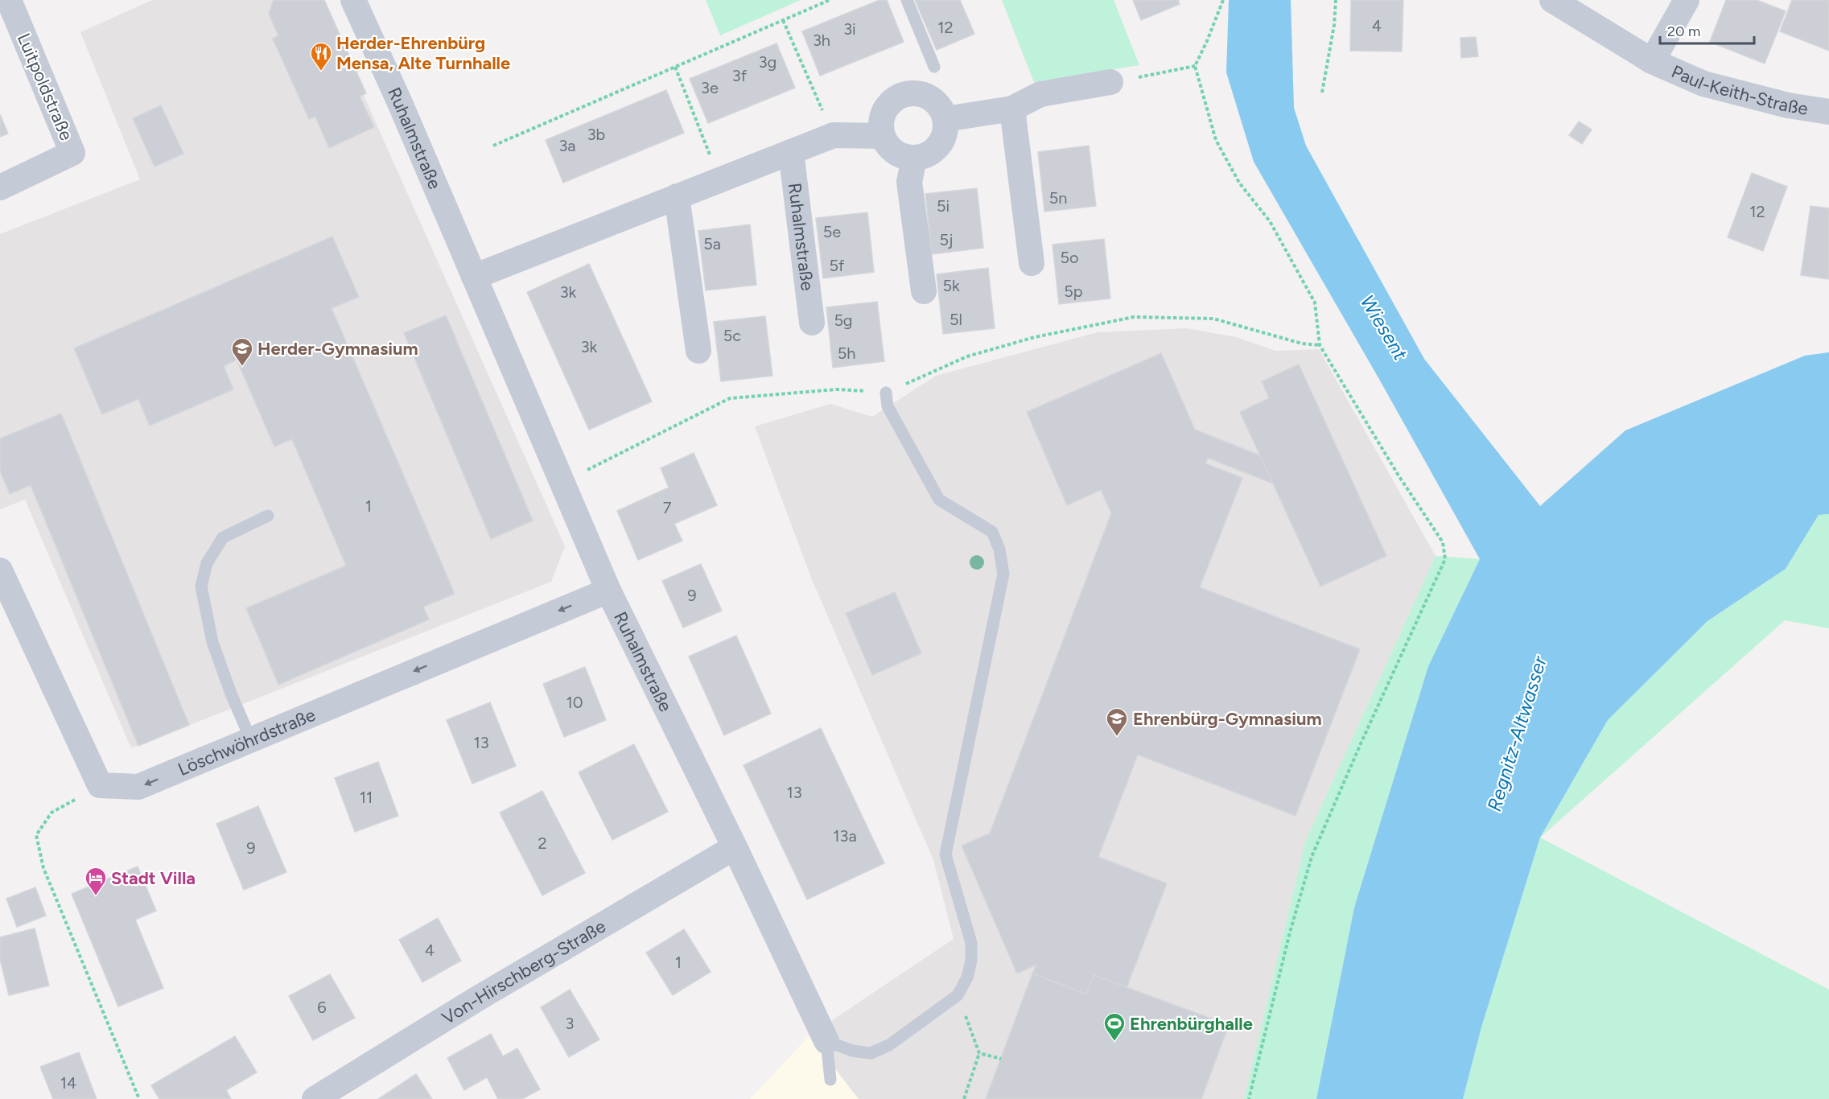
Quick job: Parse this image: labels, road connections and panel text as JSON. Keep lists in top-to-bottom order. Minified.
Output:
{"streets":{"street":["Luitpoldstraße","Paul-Keith-Straße","Ruhalmstraße","Löschwöhrdstraße","Von-Hirschberg-Straße"]},"crossings":[["Ruhalmstraße","Löschwöhrdstraße"],["Ruhalmstraße","Von-Hirschberg-Straße"]],"one_way":["Löschwöhrdstraße"],"water":["Wiesent","Regnitz-Altwasser"],"places":{"restaurant":["Herder-Ehrenbürg Mensa, Alte Turnhalle"],"school or university":["Herder-Gymnasium","Ehrenbürg-Gymnasium"],"hotel":["Stadt Villa"],"sports":["Ehrenbürghalle"]},"house_numbers":["4","12","3i","3h","3g","3f","3e","3b","3a","5n","5i","12","5e","5j","5a","5o","5f","5k","5p","3k","5l","5g","5c","3k","5h","1","7","9","10","13","13","11","13a","2","9","4","1","6","3","14"],"scale_bar":"20 m"}
